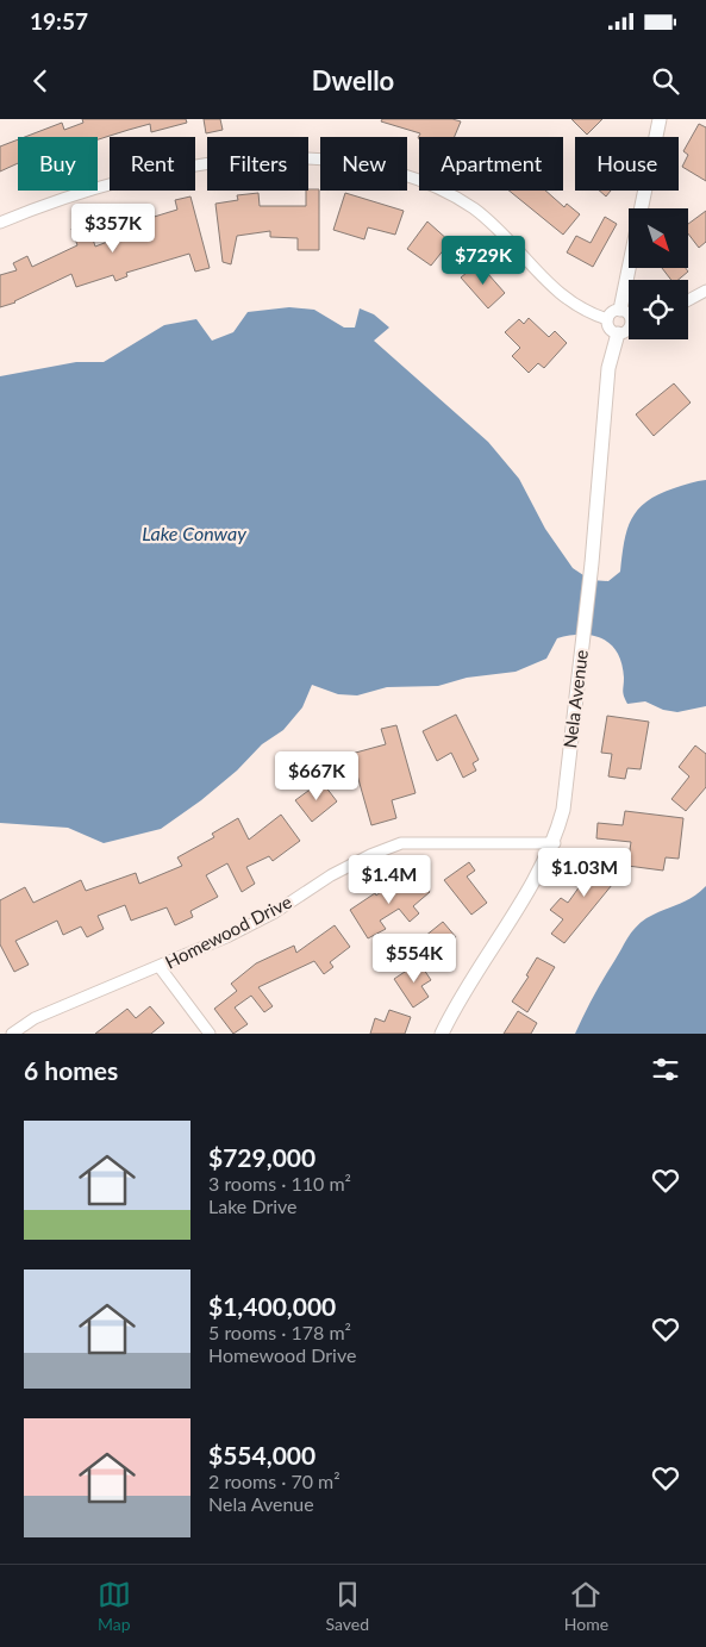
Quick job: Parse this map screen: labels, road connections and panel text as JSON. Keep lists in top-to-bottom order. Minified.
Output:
{"streets":{"street":["Nela Avenue","Homewood Drive"]},"crossings":[["Nela Avenue","Homewood Drive"]],"water":["Lake Conway"],"north":"bottom right","page":{"status":"19:57","header":"Dwello","chip":["Buy","Rent","Filters","New","Apartment","House"],"price":["$357K","$729K","$667K","$1.03M","$1.4M","$554K"],"heading":"6 homes","list":[{"name":"$729,000","note":"3 rooms · 110 m² · Lake Drive"},{"name":"$1,400,000","note":"5 rooms · 178 m² · Homewood Drive"},{"name":"$554,000","note":"2 rooms · 70 m² · Nela Avenue"}],"tabs":["Map","Saved","Home"]}}
